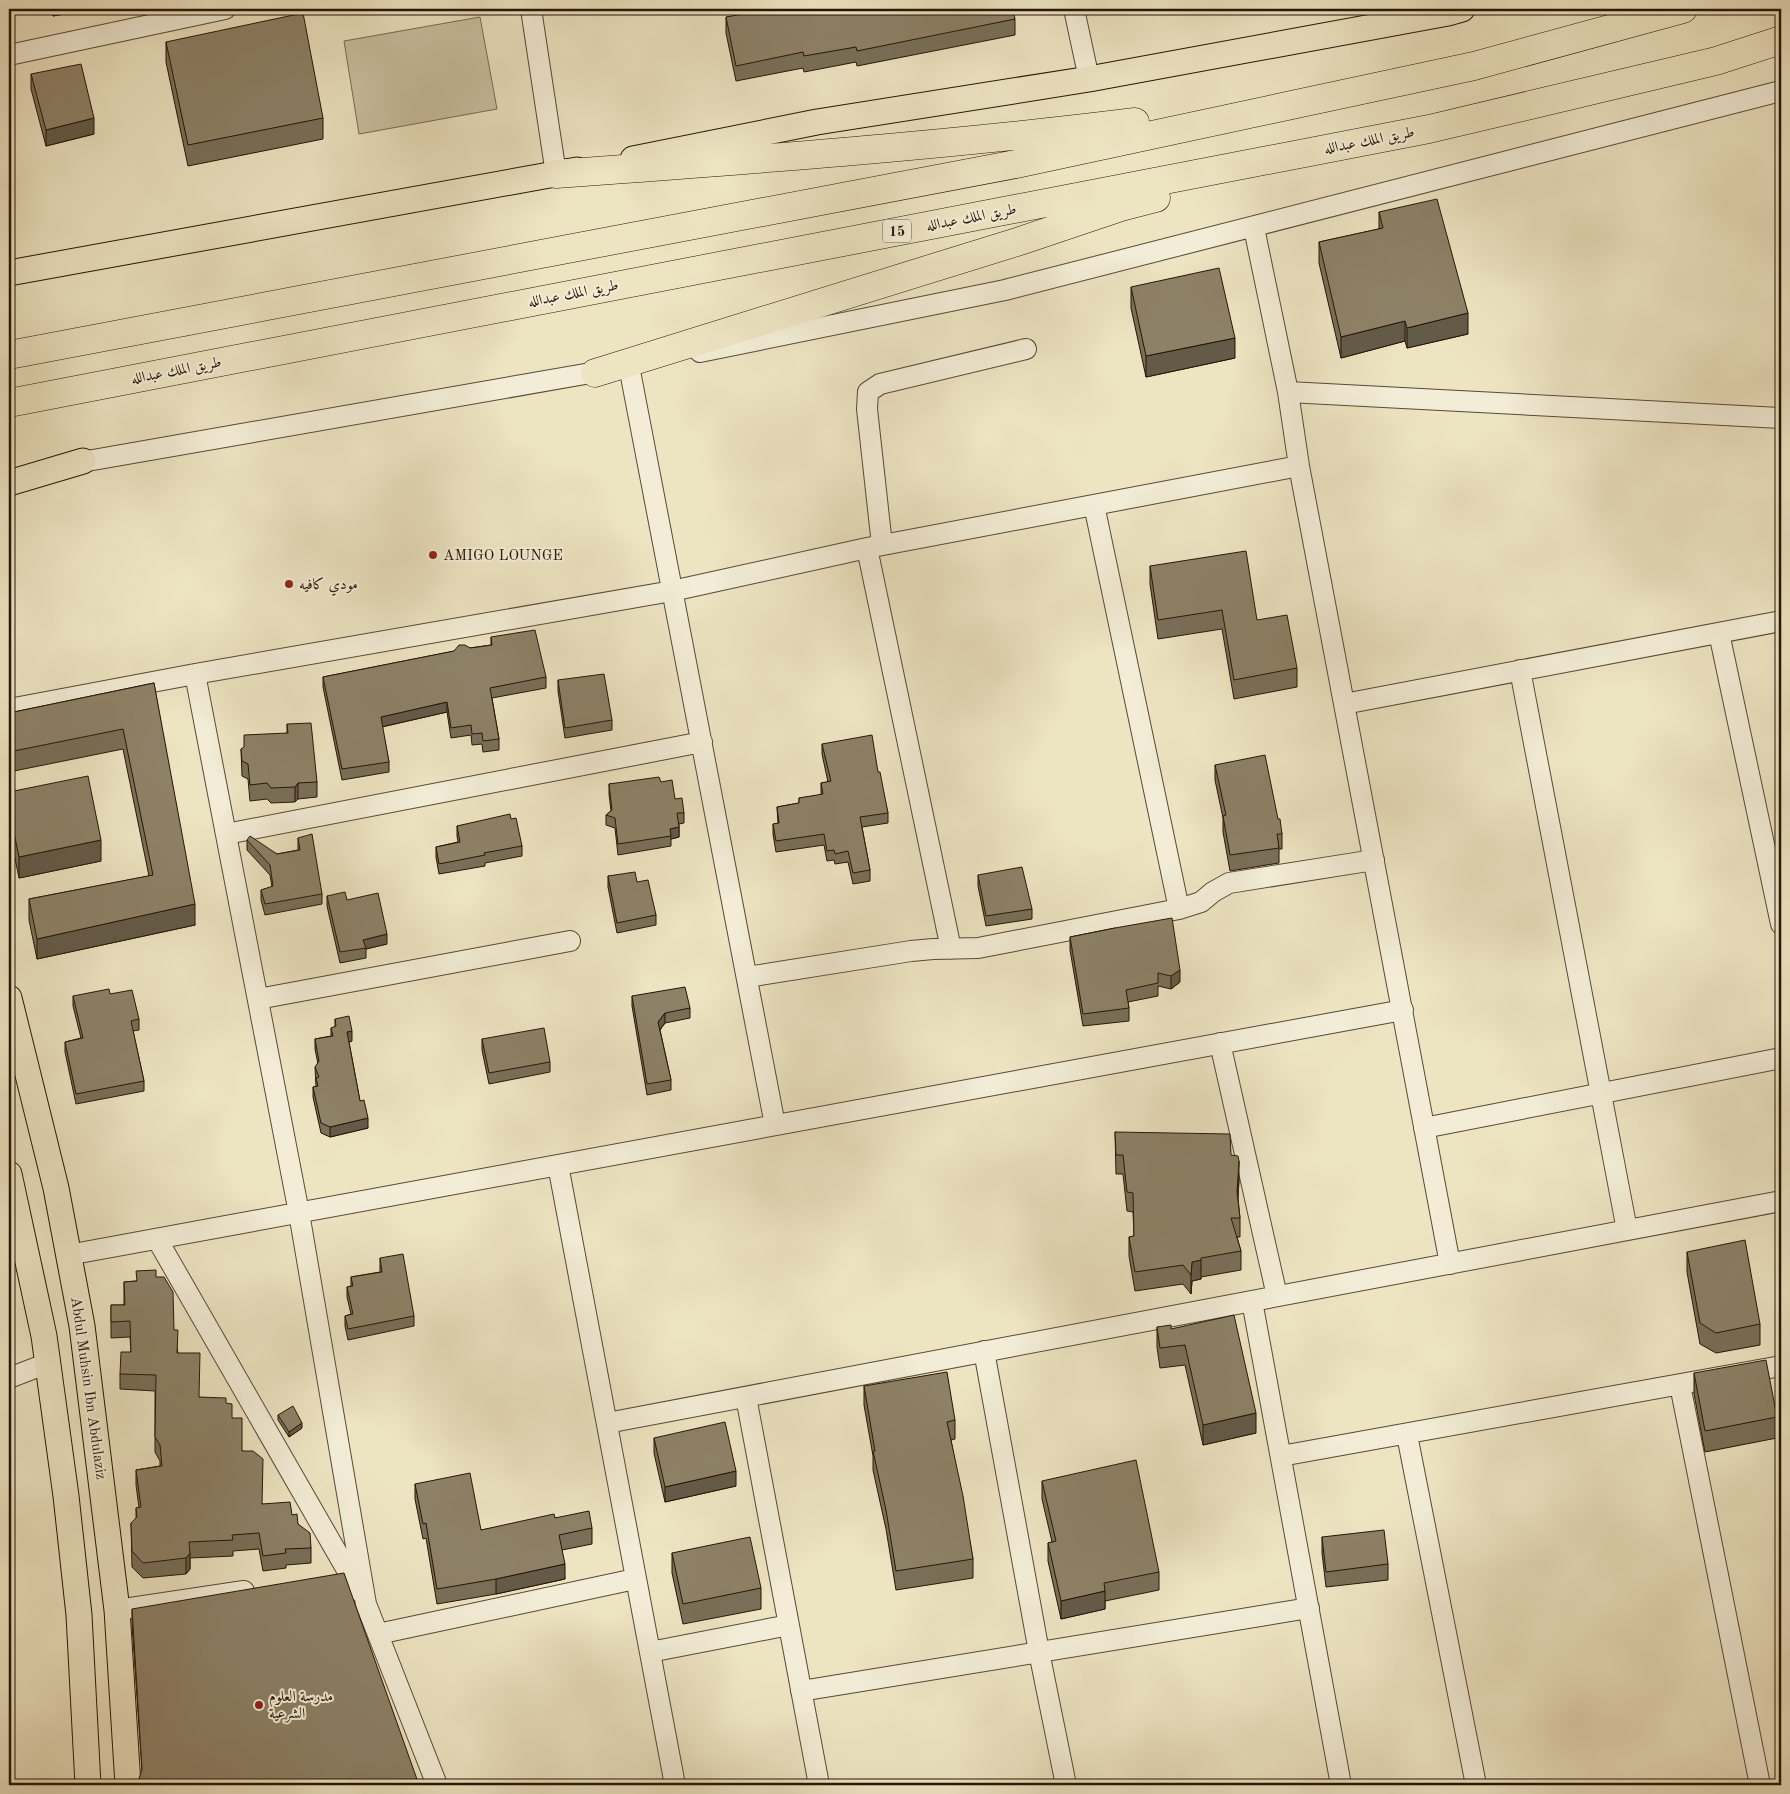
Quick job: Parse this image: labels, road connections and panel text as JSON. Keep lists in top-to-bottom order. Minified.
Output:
{"streets":{"highway":["طريق الملك عبدالله","15"],"main road":["Abdul Muhsin Ibn Abdulaziz"]},"places":["AMIGO LOUNGE","مودي كافيه","مدرسة العلوم الشرعية"]}
